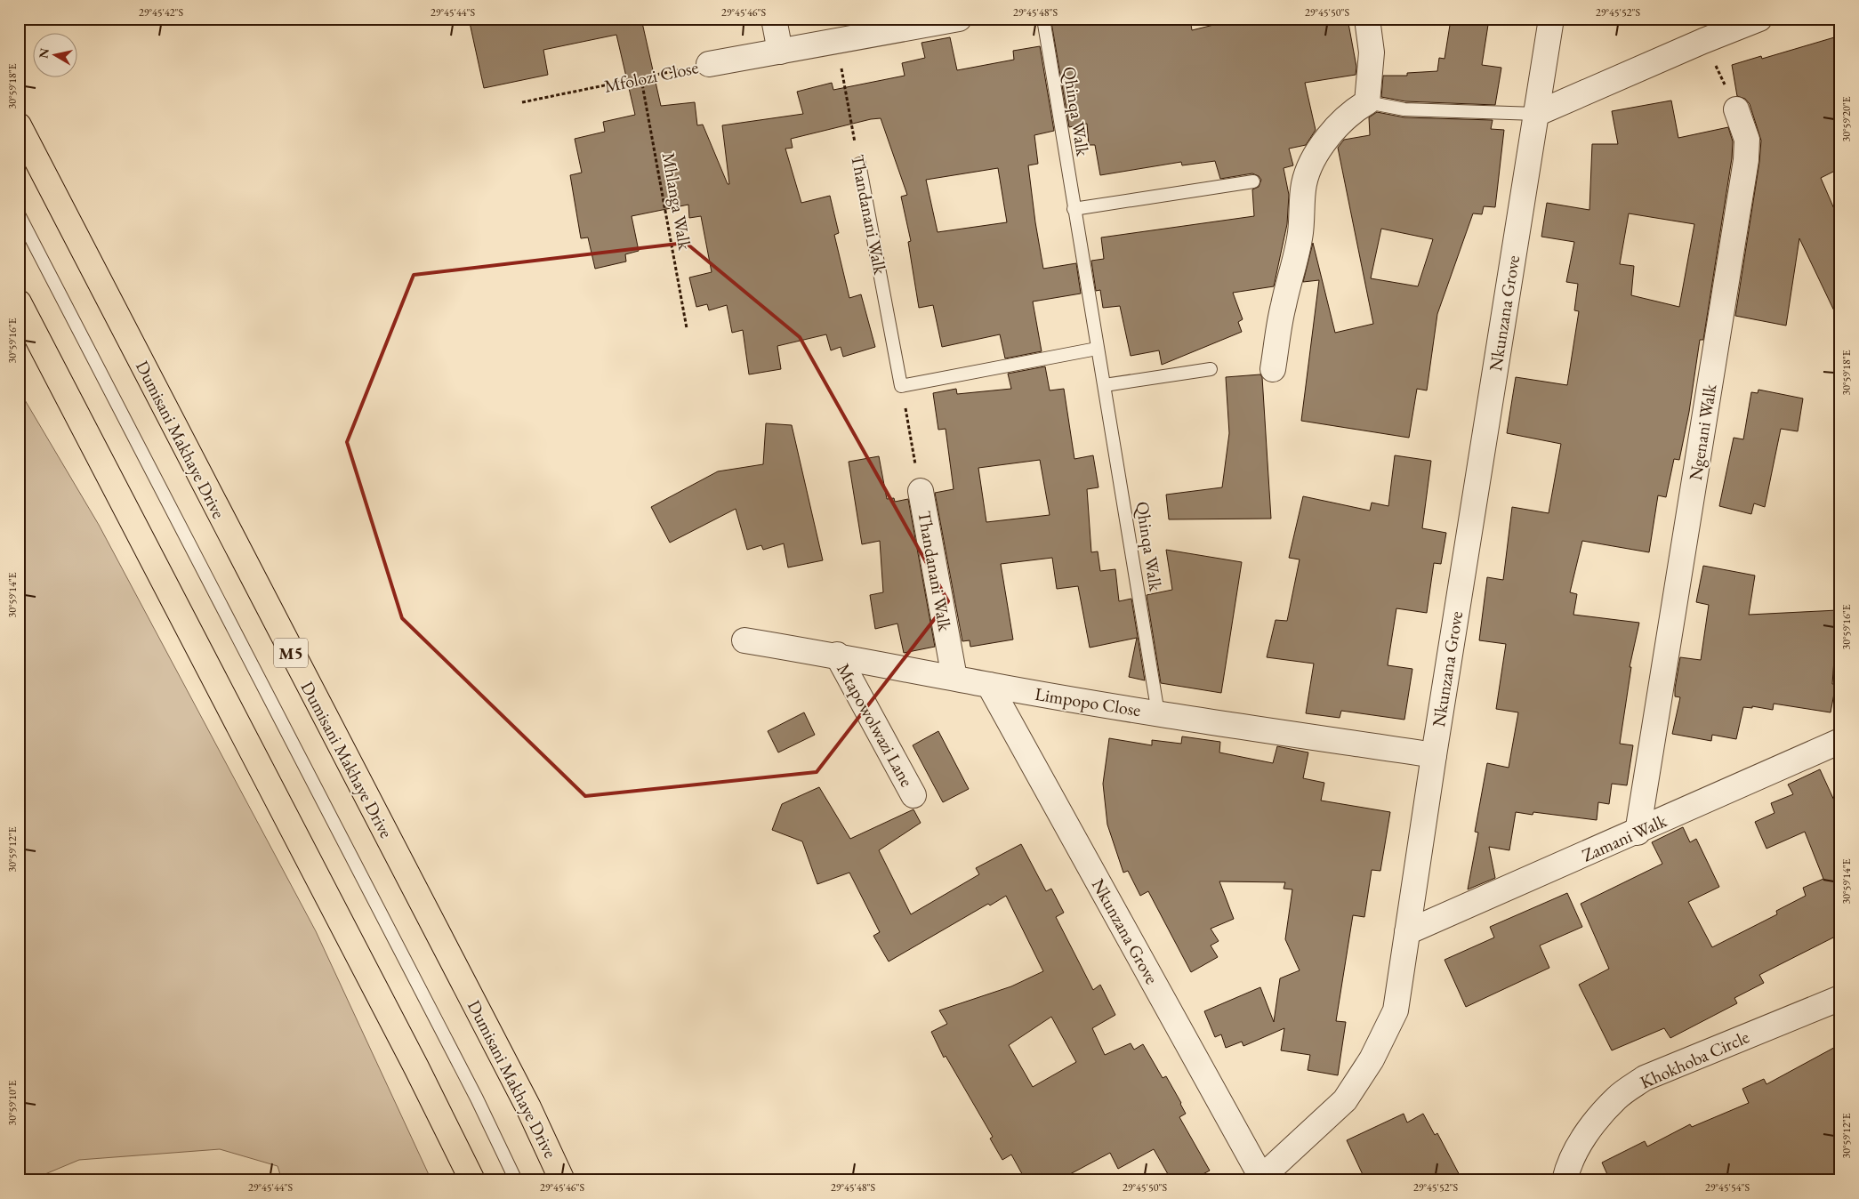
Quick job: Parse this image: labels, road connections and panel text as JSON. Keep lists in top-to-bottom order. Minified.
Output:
{"streets":{"main road":["Dumisani Makhaye Drive","M5"],"street":["Mfolozi Close","Thandanani Walk","Nkunzana Grove","Ngenani Walk","Limpopo Close","Mtapowolwazi Lane","Zamani Walk","Khokhoba Circle"],"lane":["Qhinqa Walk"],"path":["Mhlanga Walk"]},"crossings":[["Mfolozi Close","Mhlanga Walk"],["Mfolozi Close","Thandanani Walk"],["Qhinqa Walk","Limpopo Close"],["Thandanani Walk","Limpopo Close"],["Nkunzana Grove","Limpopo Close"],["Nkunzana Grove","Zamani Walk"],["Ngenani Walk","Zamani Walk"],["Limpopo Close","Mtapowolwazi Lane"]],"north":"left","coordinates":["29°45'42\"S","29°45'44\"S","29°45'46\"S","29°45'48\"S","29°45'50\"S","29°45'52\"S","30°59'18\"E","30°59'20\"E","30°59'16\"E","30°59'14\"E","30°59'12\"E","30°59'10\"E","29°45'54\"S"]}
